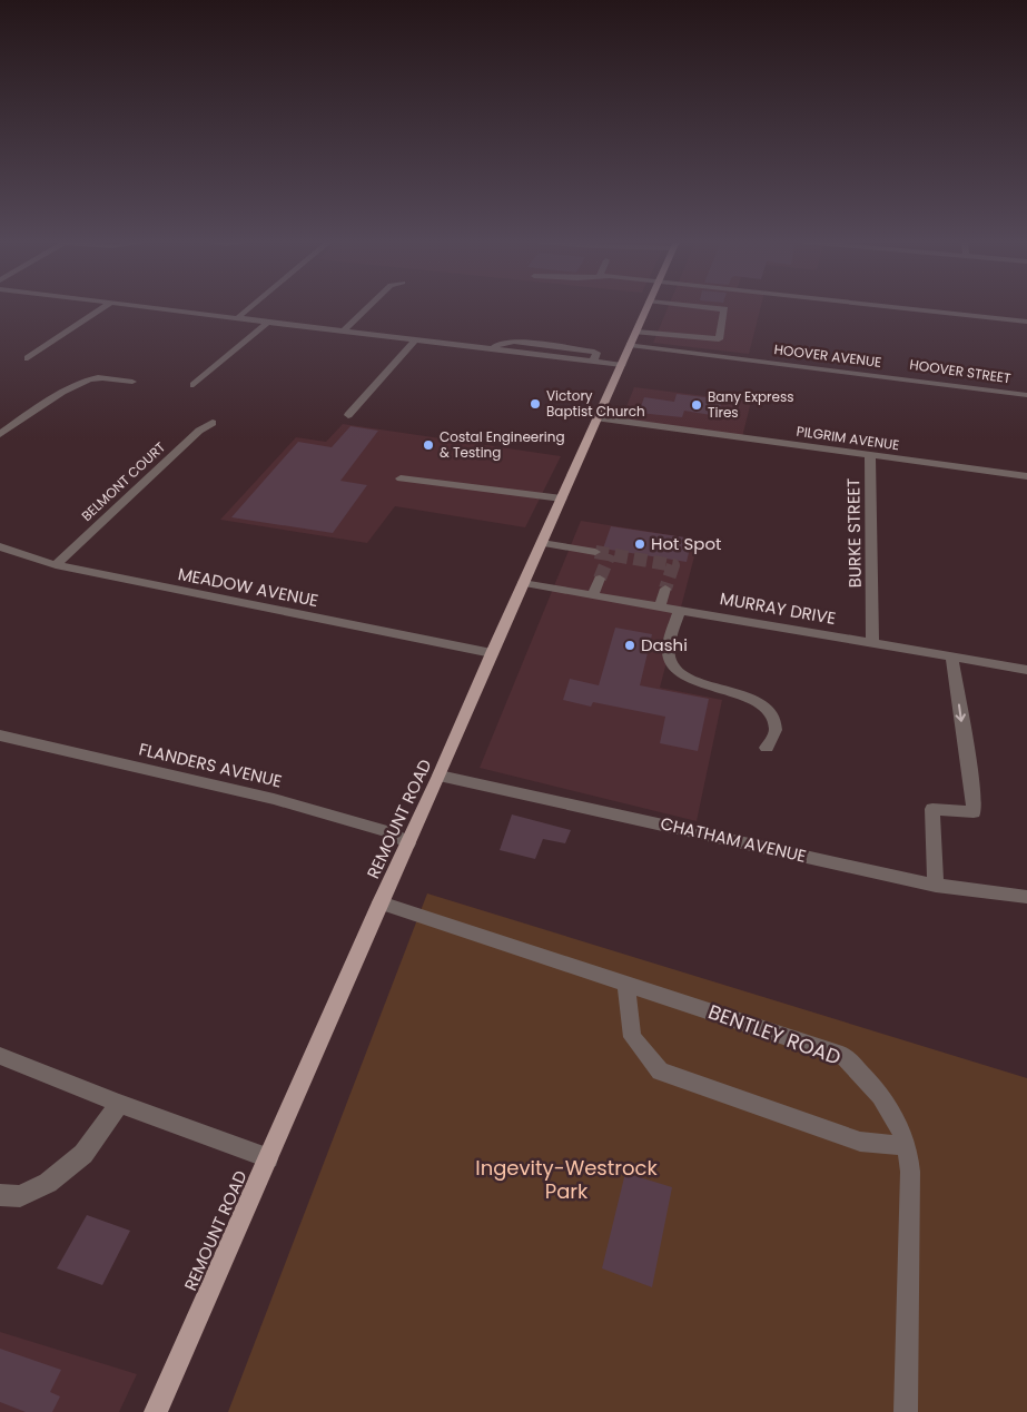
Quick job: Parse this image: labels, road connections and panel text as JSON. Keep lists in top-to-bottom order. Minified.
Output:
{"streets":{"main road":["REMOUNT ROAD"],"street":["HOOVER AVENUE","HOOVER STREET","PILGRIM AVENUE","BELMONT COURT","BURKE STREET","MEADOW AVENUE","MURRAY DRIVE","FLANDERS AVENUE","CHATHAM AVENUE","BENTLEY ROAD"]},"crossings":[["HOOVER AVENUE","HOOVER STREET"],["HOOVER AVENUE","REMOUNT ROAD"],["PILGRIM AVENUE","BURKE STREET"],["PILGRIM AVENUE","REMOUNT ROAD"],["BELMONT COURT","MEADOW AVENUE"],["BURKE STREET","MURRAY DRIVE"],["MEADOW AVENUE","REMOUNT ROAD"],["MURRAY DRIVE","REMOUNT ROAD"],["FLANDERS AVENUE","REMOUNT ROAD"],["REMOUNT ROAD","CHATHAM AVENUE"],["REMOUNT ROAD","BENTLEY ROAD"]],"parks":["Ingevity-Westrock Park"],"places":["Victory Baptist Church","Bany Express Tires","Costal Engineering & Testing","Hot Spot","Dashi"]}
